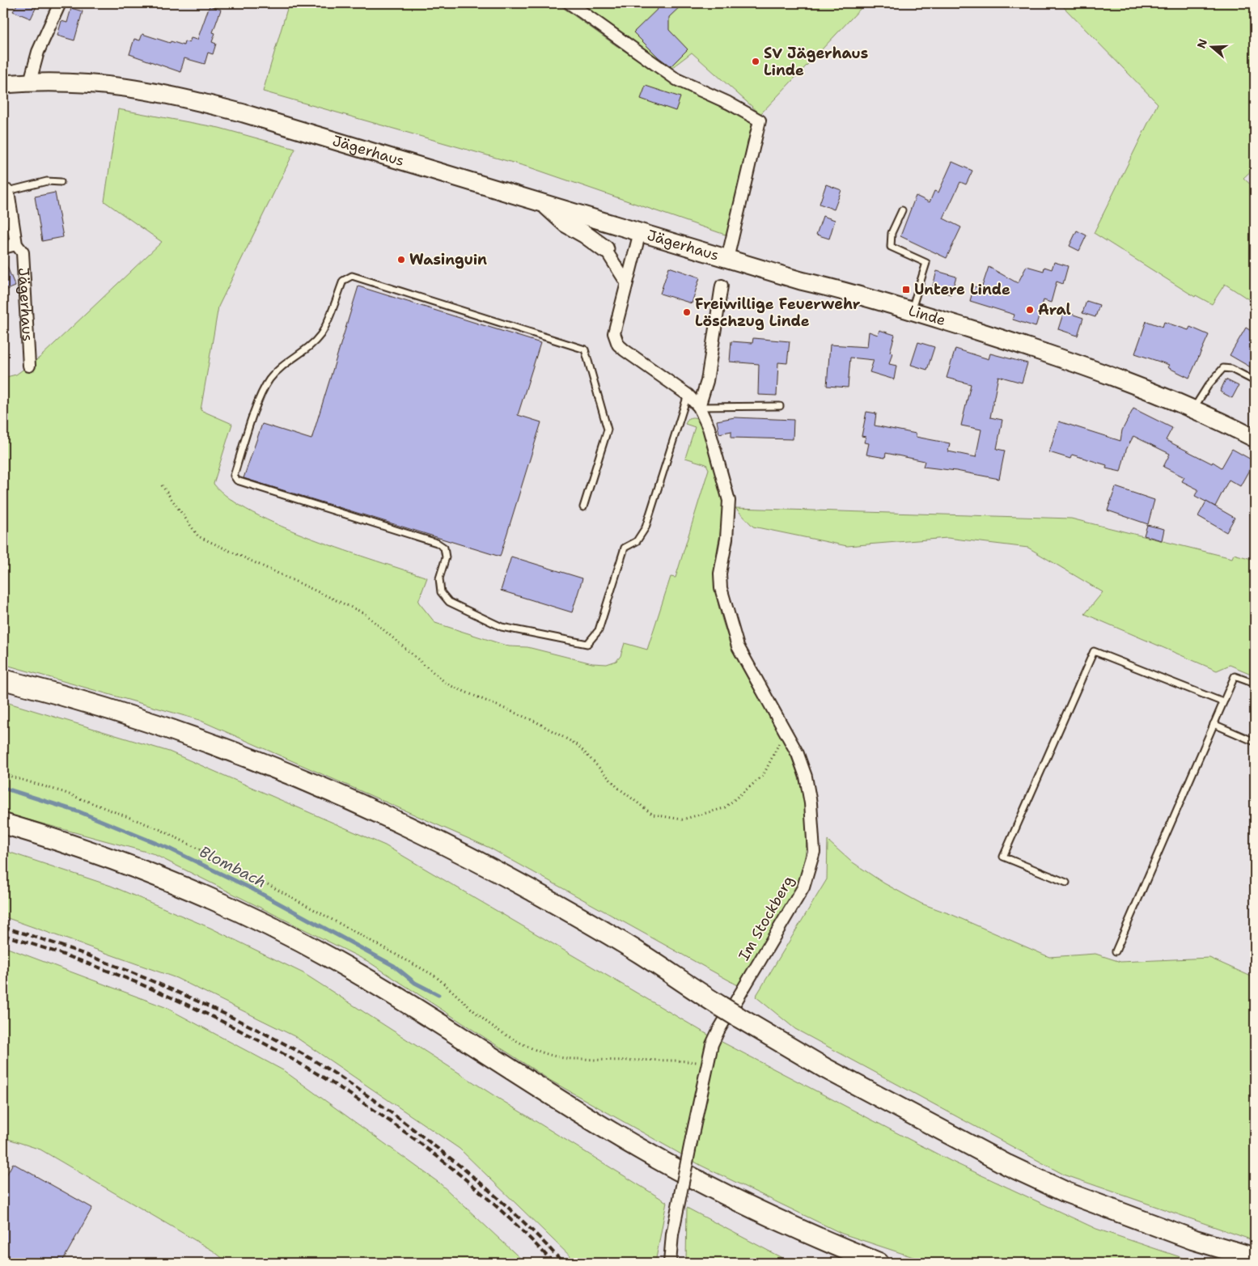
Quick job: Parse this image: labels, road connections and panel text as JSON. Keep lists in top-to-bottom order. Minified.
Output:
{"streets":{"main road":["Jägerhaus","Linde"],"street":["Im Stockberg"]},"crossings":[["Jägerhaus","Linde"],["Jägerhaus","Im Stockberg"]],"water":["Blombach"],"places":{"other":["SV Jägerhaus Linde","Wasinguin","Aral","Freiwillige Feuerwehr Löschzug Linde"],"transit":["Untere Linde"]},"north":"left"}
